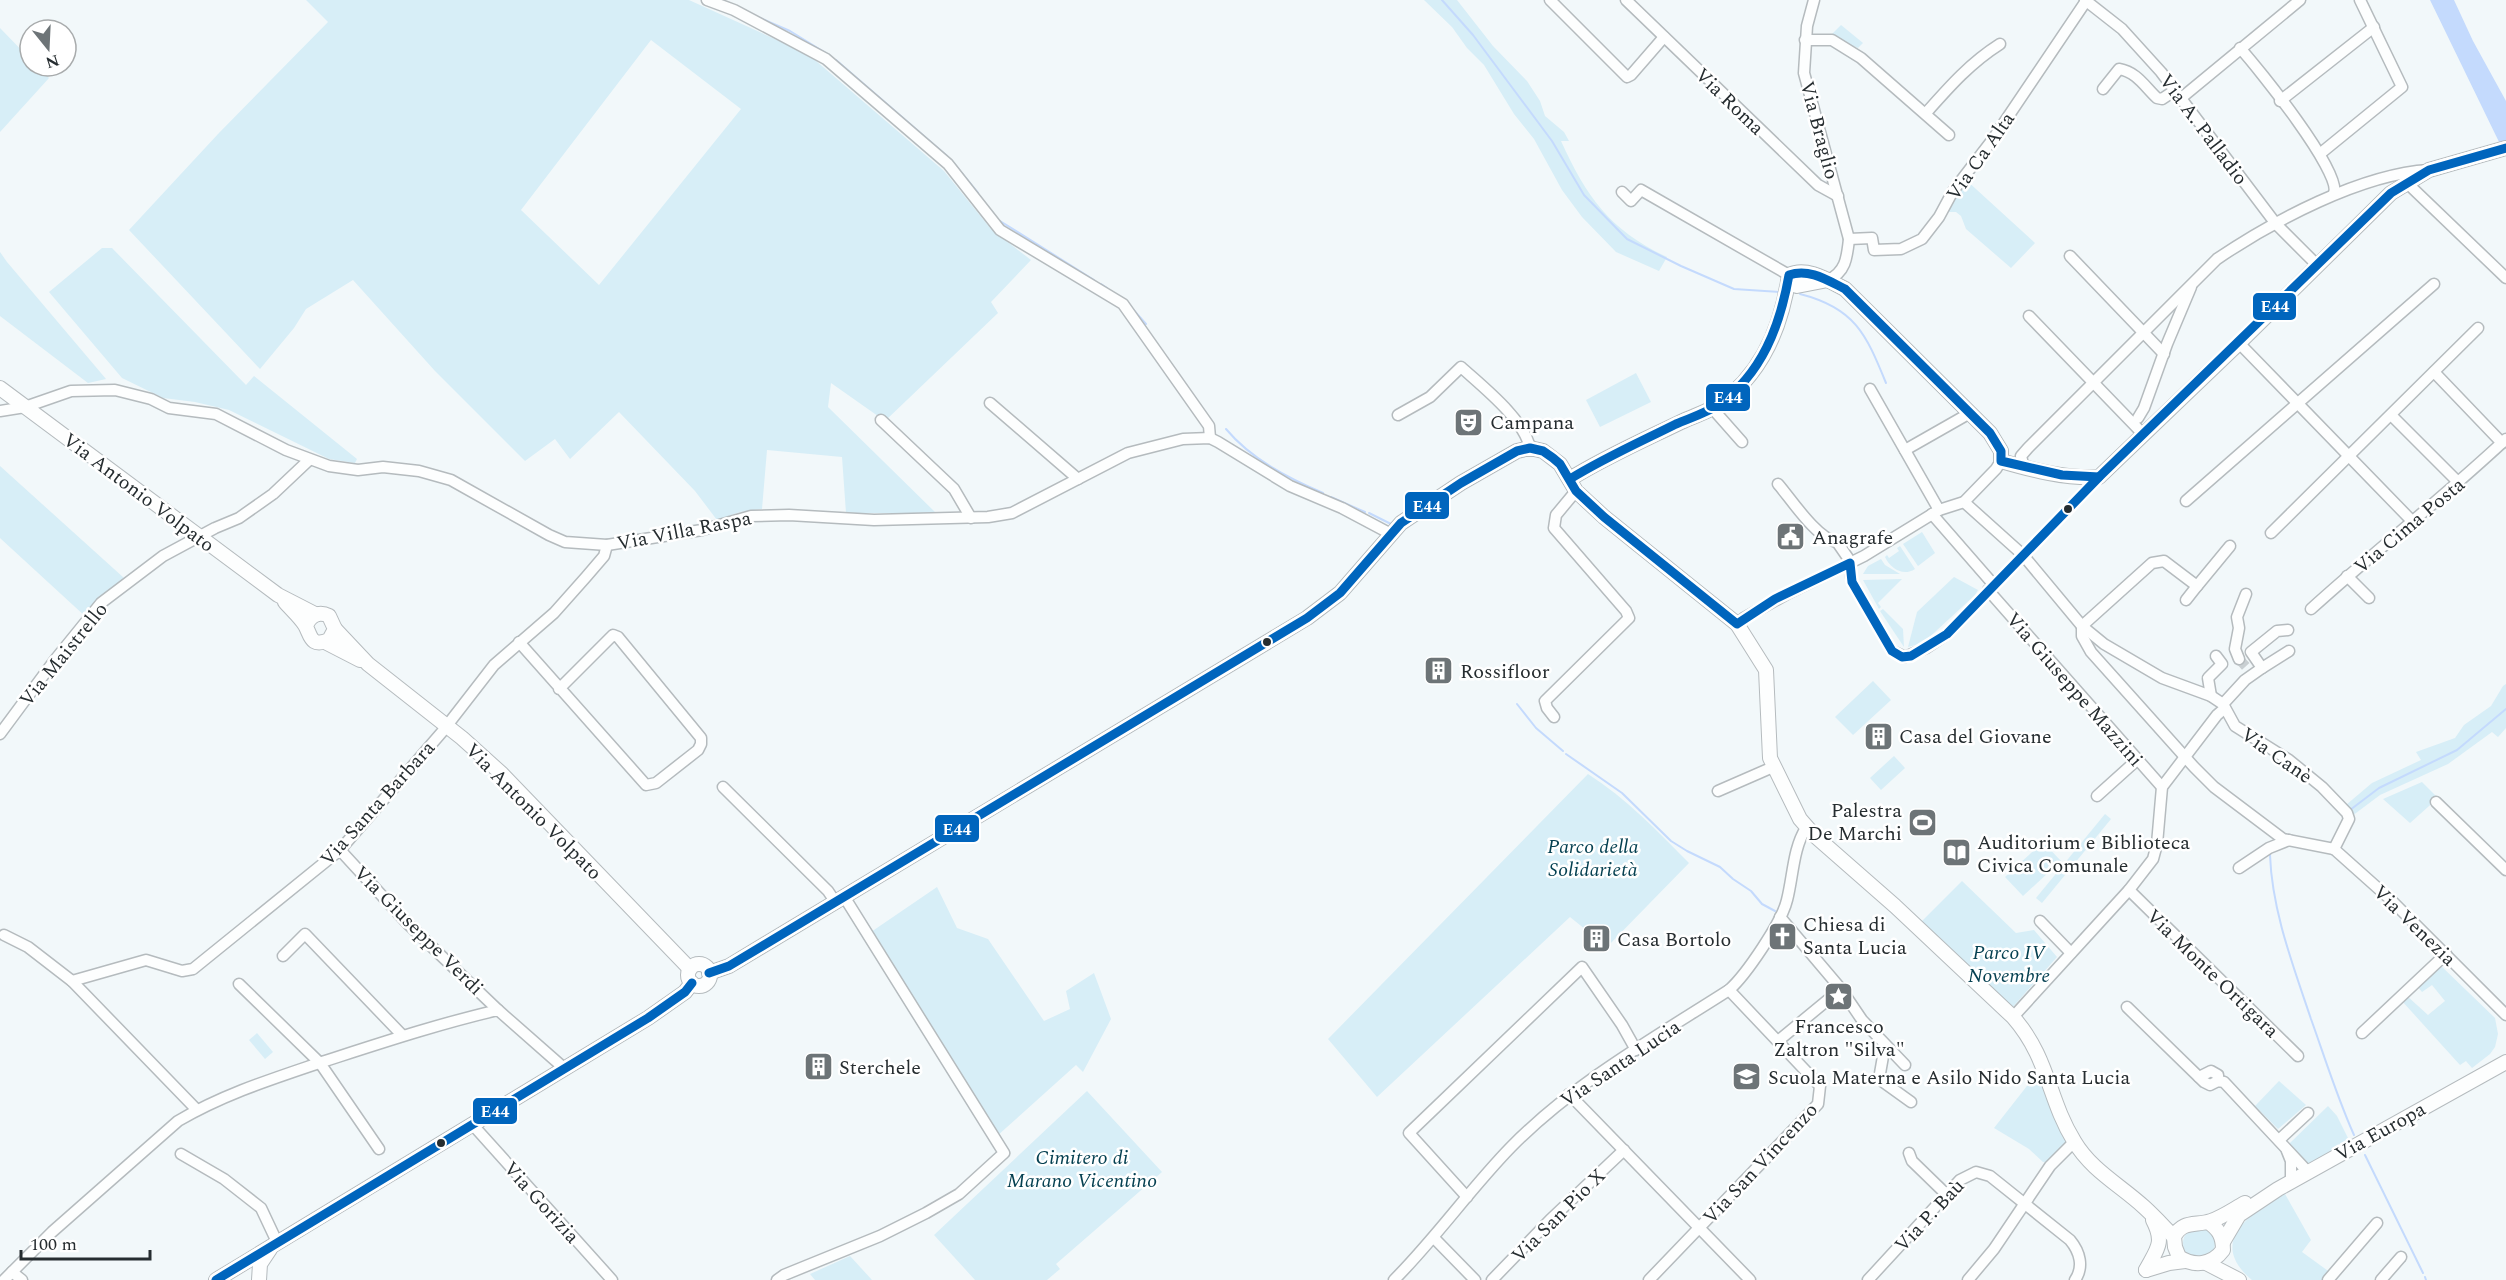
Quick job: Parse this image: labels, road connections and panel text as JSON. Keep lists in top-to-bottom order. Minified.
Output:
{"streets":{"street":["Via Roma","Via A. Palladio","Via Braglio","Via Ca Alta","Via Antonio Volpato","Via Cima Posta","Via Villa Raspa","Via Maistrello","Via Giuseppe Mazzini","Via Canè","Via Santa Barbara","Via Venezia","Via Giuseppe Verdi","Via Monte Ortigara","Via Santa Lucia","Via Europa","Via San Vincenzo","Via Gorizia","Via San Pio X","Via P. Baù"]},"crossings":[["Via Roma","Via Braglio"],["Via A. Palladio","Via Ca Alta"],["Via Braglio","Via Ca Alta"],["Via Antonio Volpato","Via Villa Raspa"],["Via Antonio Volpato","Via Maistrello"],["Via Antonio Volpato","Via Santa Barbara"],["Via Villa Raspa","Via Maistrello"],["Via Villa Raspa","Via Santa Barbara"],["Via Canè","Via Venezia"],["Via Santa Barbara","Via Giuseppe Verdi"],["Via Santa Lucia","Via San Vincenzo"]],"parks":["Parco della Solidarietà","Parco IV Novembre","Cimitero di Marano Vicentino"],"places":{"theatre":["Campana"],"public building":["Anagrafe"],"building":["Rossifloor","Casa del Giovane","Casa Bortolo","Sterchele"],"sports":["Palestra De Marchi"],"library":["Auditorium e Biblioteca Civica Comunale"],"church":["Chiesa di Santa Lucia"],"place":["Francesco Zaltron \"Silva\""],"school or university":["Scuola Materna e Asilo Nido Santa Lucia"]},"lines":["transit line E44"],"scale_bar":"100 m","north":"bottom"}
